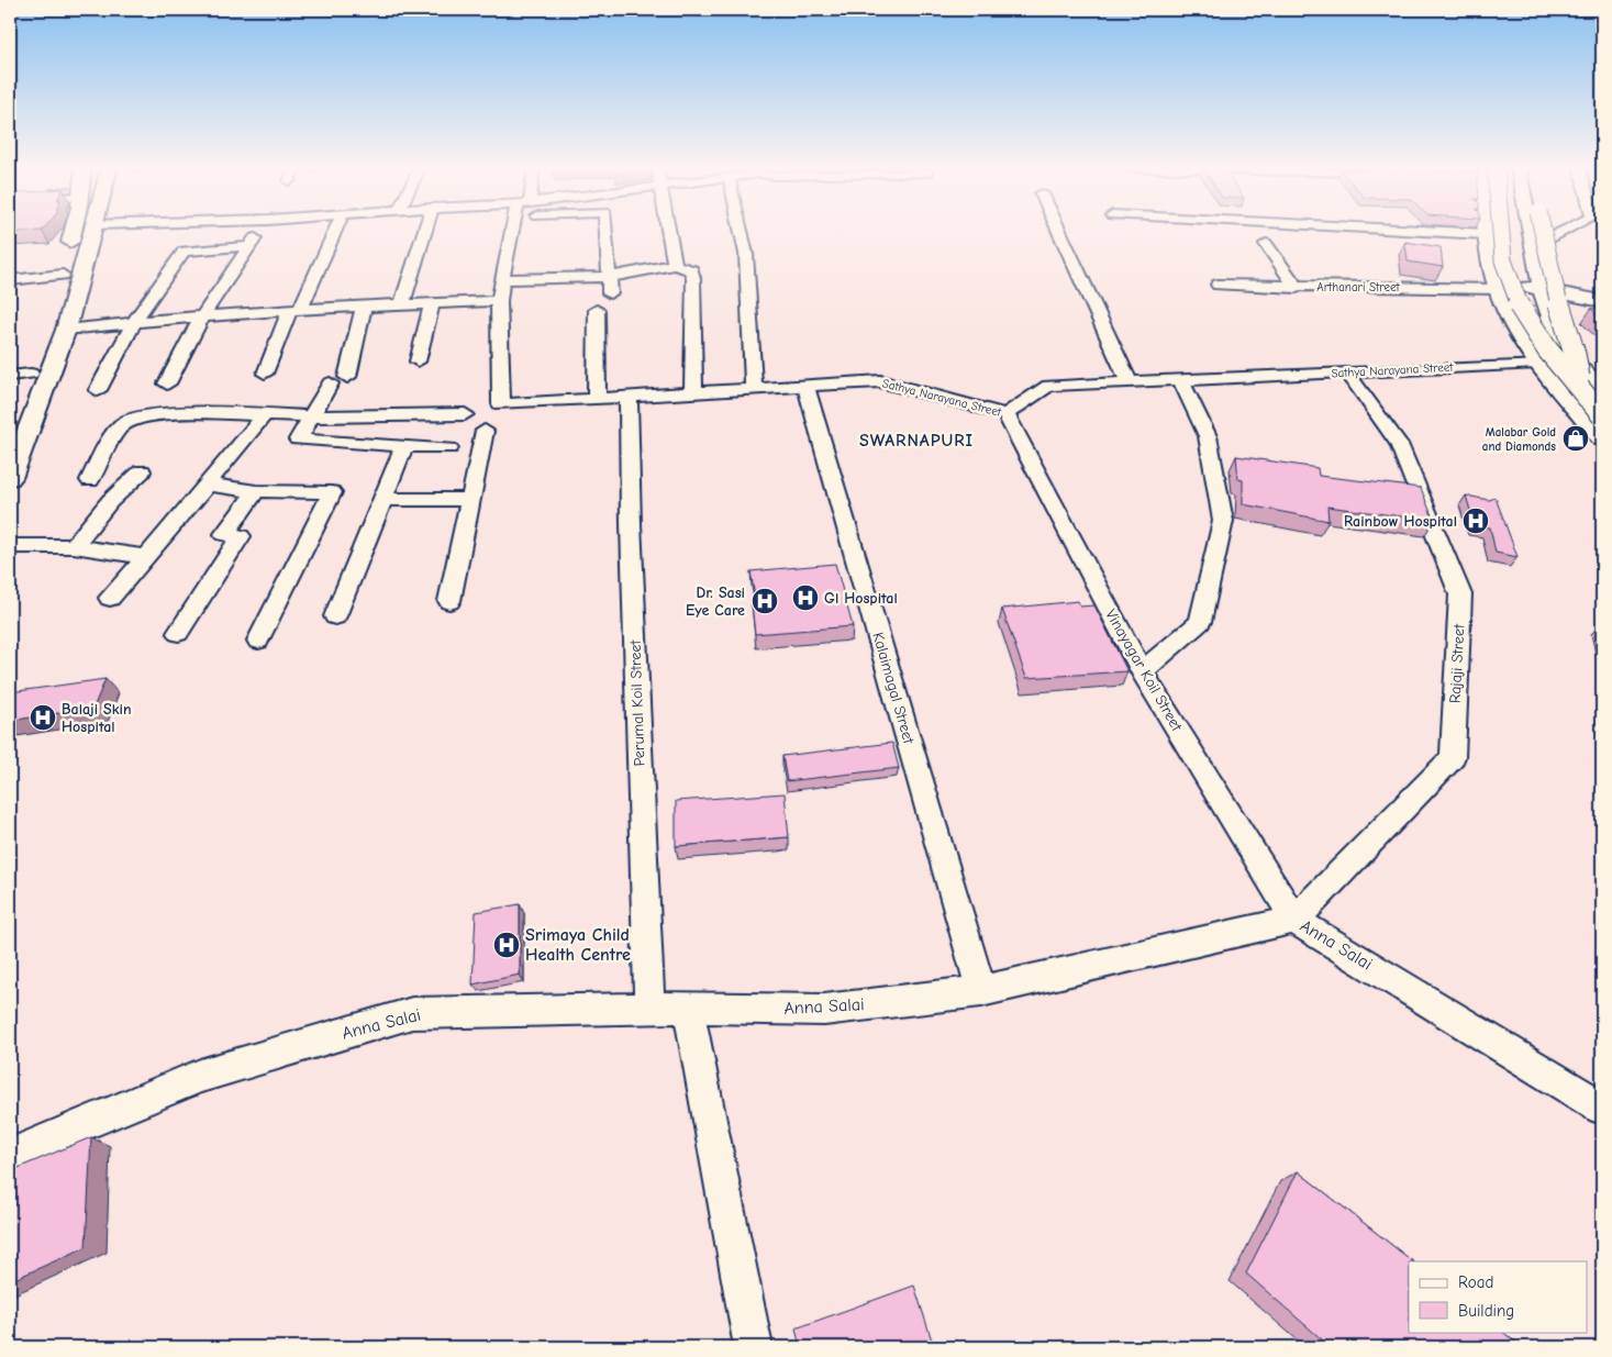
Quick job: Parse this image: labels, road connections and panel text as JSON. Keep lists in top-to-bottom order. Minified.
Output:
{"streets":{"street":["Arthanari Street","Sathya Narayana Street","Rajaji Street","Vinayagar Koil Street","Kalaimagal Street","Perumal Koil Street","Anna Salai"]},"crossings":[["Sathya Narayana Street","Rajaji Street"],["Sathya Narayana Street","Vinayagar Koil Street"],["Sathya Narayana Street","Kalaimagal Street"],["Sathya Narayana Street","Perumal Koil Street"],["Rajaji Street","Vinayagar Koil Street"],["Rajaji Street","Anna Salai"],["Vinayagar Koil Street","Anna Salai"],["Kalaimagal Street","Anna Salai"],["Perumal Koil Street","Anna Salai"]],"districts":["SWARNAPURI"],"places":{"shop":["Malabar Gold and Diamonds"],"hospital":["Rainbow Hospital","Gl Hospital","Dr. Sasi Eye Care","Balaji Skin Hospital","Srimaya Child Health Centre"]},"legend":["Road","Building"]}
